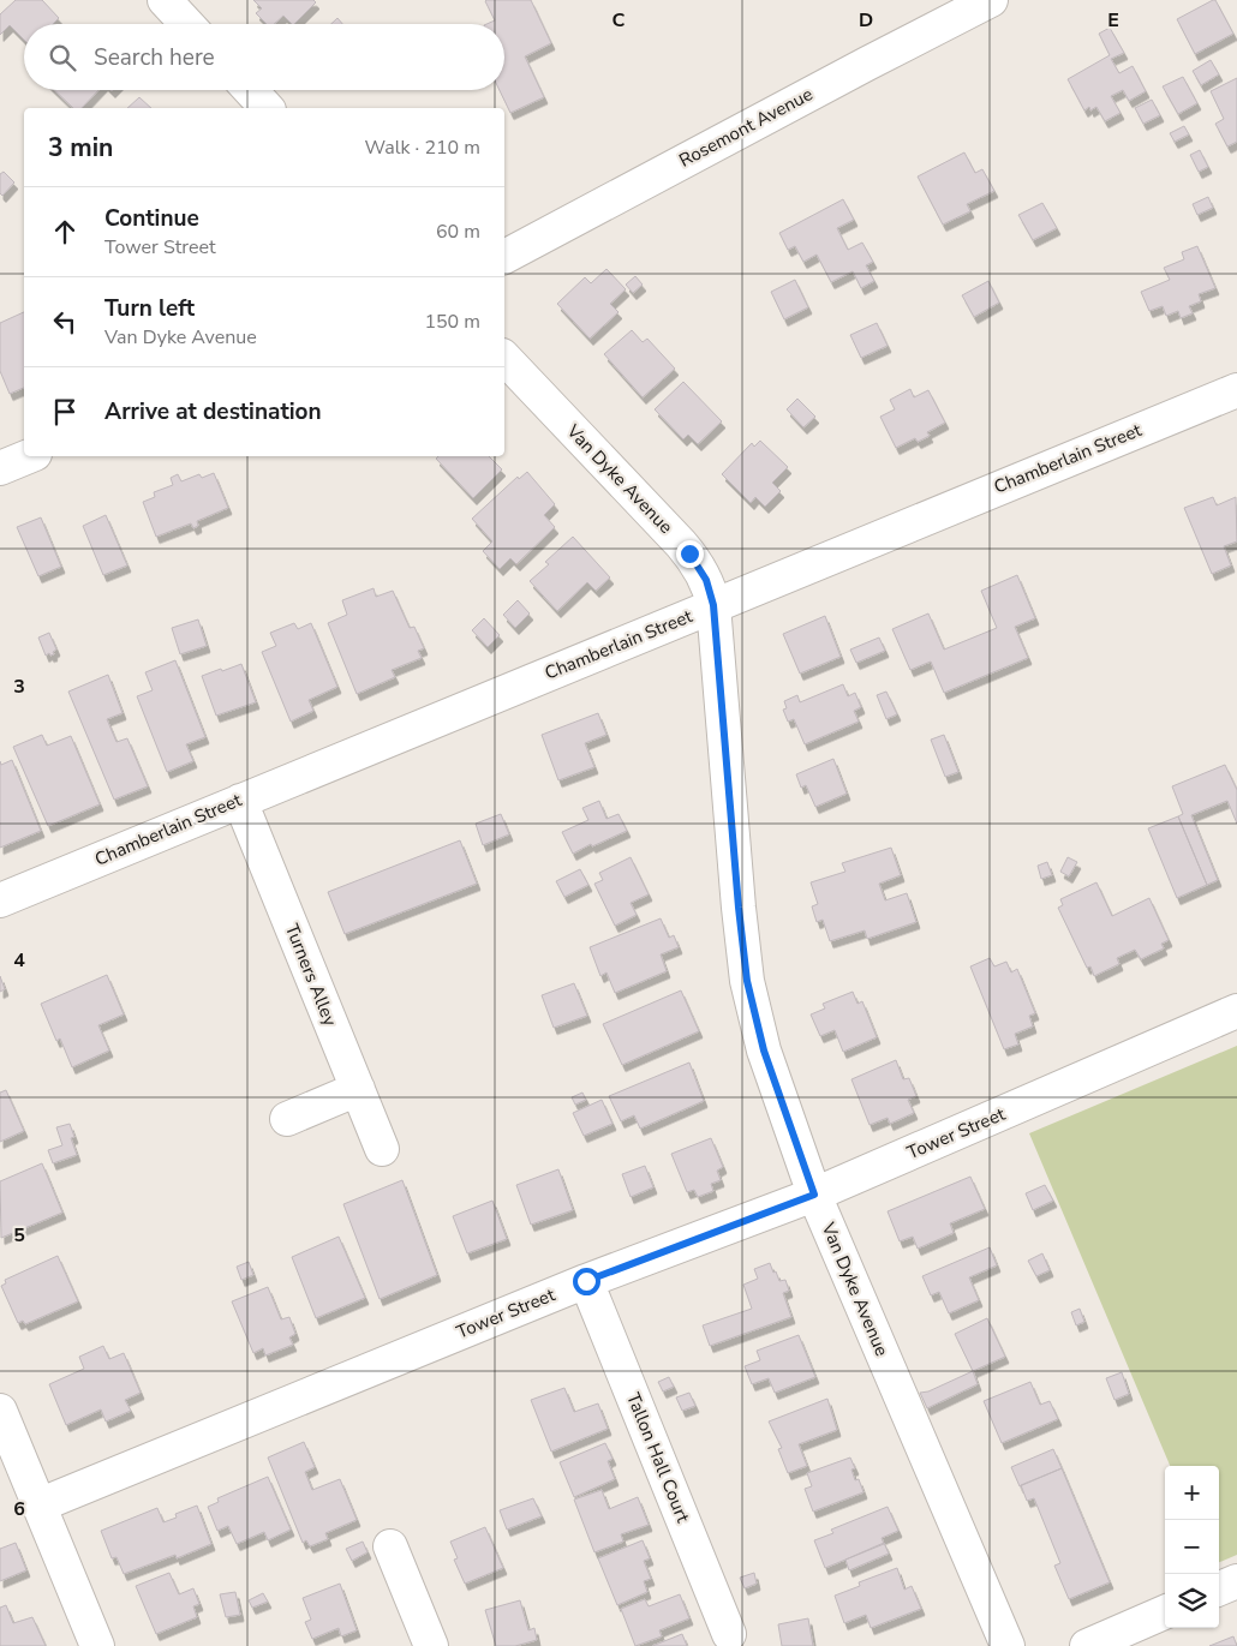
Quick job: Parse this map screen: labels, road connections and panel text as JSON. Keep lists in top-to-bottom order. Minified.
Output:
{"streets":{"street":["Rosemont Avenue","Chamberlain Street","Van Dyke Avenue","Turners Alley","Tower Street","Tallon Hall Court"]},"crossings":[["Chamberlain Street","Van Dyke Avenue"],["Chamberlain Street","Turners Alley"],["Van Dyke Avenue","Tower Street"],["Tower Street","Tallon Hall Court"]],"page":{"search":"Search here","heading":["3 min","Walk · 210 m"],"list":[["Continue","Tower Street","60 m"],["Turn left","Van Dyke Avenue","150 m"],"Arrive at destination"],"map_buttons":["+","−"]},"grid":{"columns":["C","D","E"],"rows":["3","4","5","6"]}}
